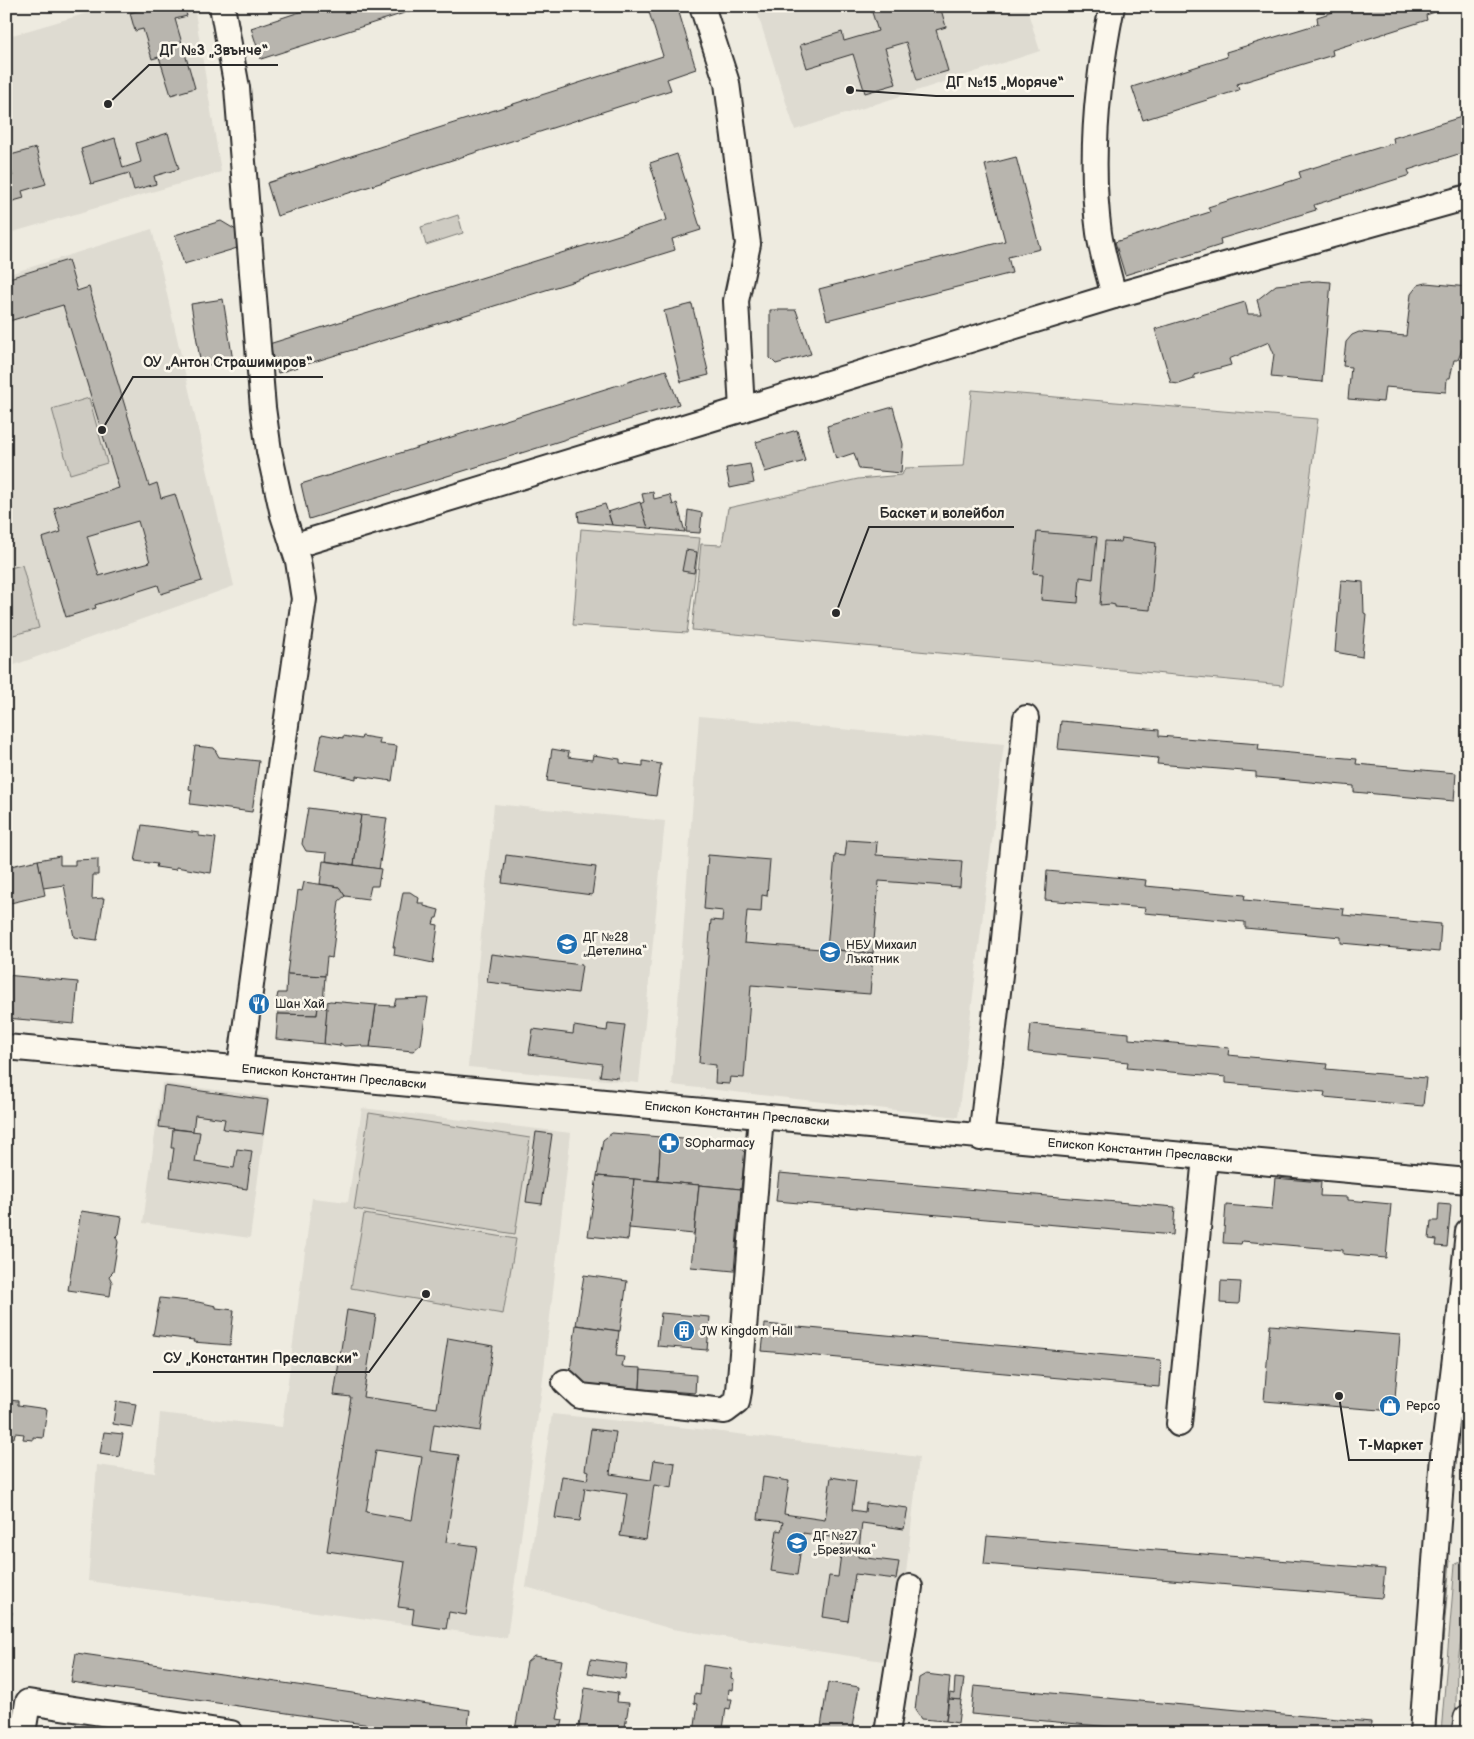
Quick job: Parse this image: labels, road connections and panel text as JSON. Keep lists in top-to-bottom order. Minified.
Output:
{"streets":{"street":["Епископ Константин Преславски"]},"places":{"other":["ДГ №15 „Моряче“","ДГ №3 „Звънче“","ОУ „Антон Страшимиров“","Баскет и волейбол","СУ „Константин Преславски“","Т-Маркет"],"school or university":["ДГ №28 „Детелина“","НБУ Михаил Лъкатник","ДГ №27 „Брезичка“"],"restaurant":["Шан Хай"],"pharmacy":["SOpharmacy"],"building":["JW Kingdom Hall"],"shop":["Pepco"]}}
